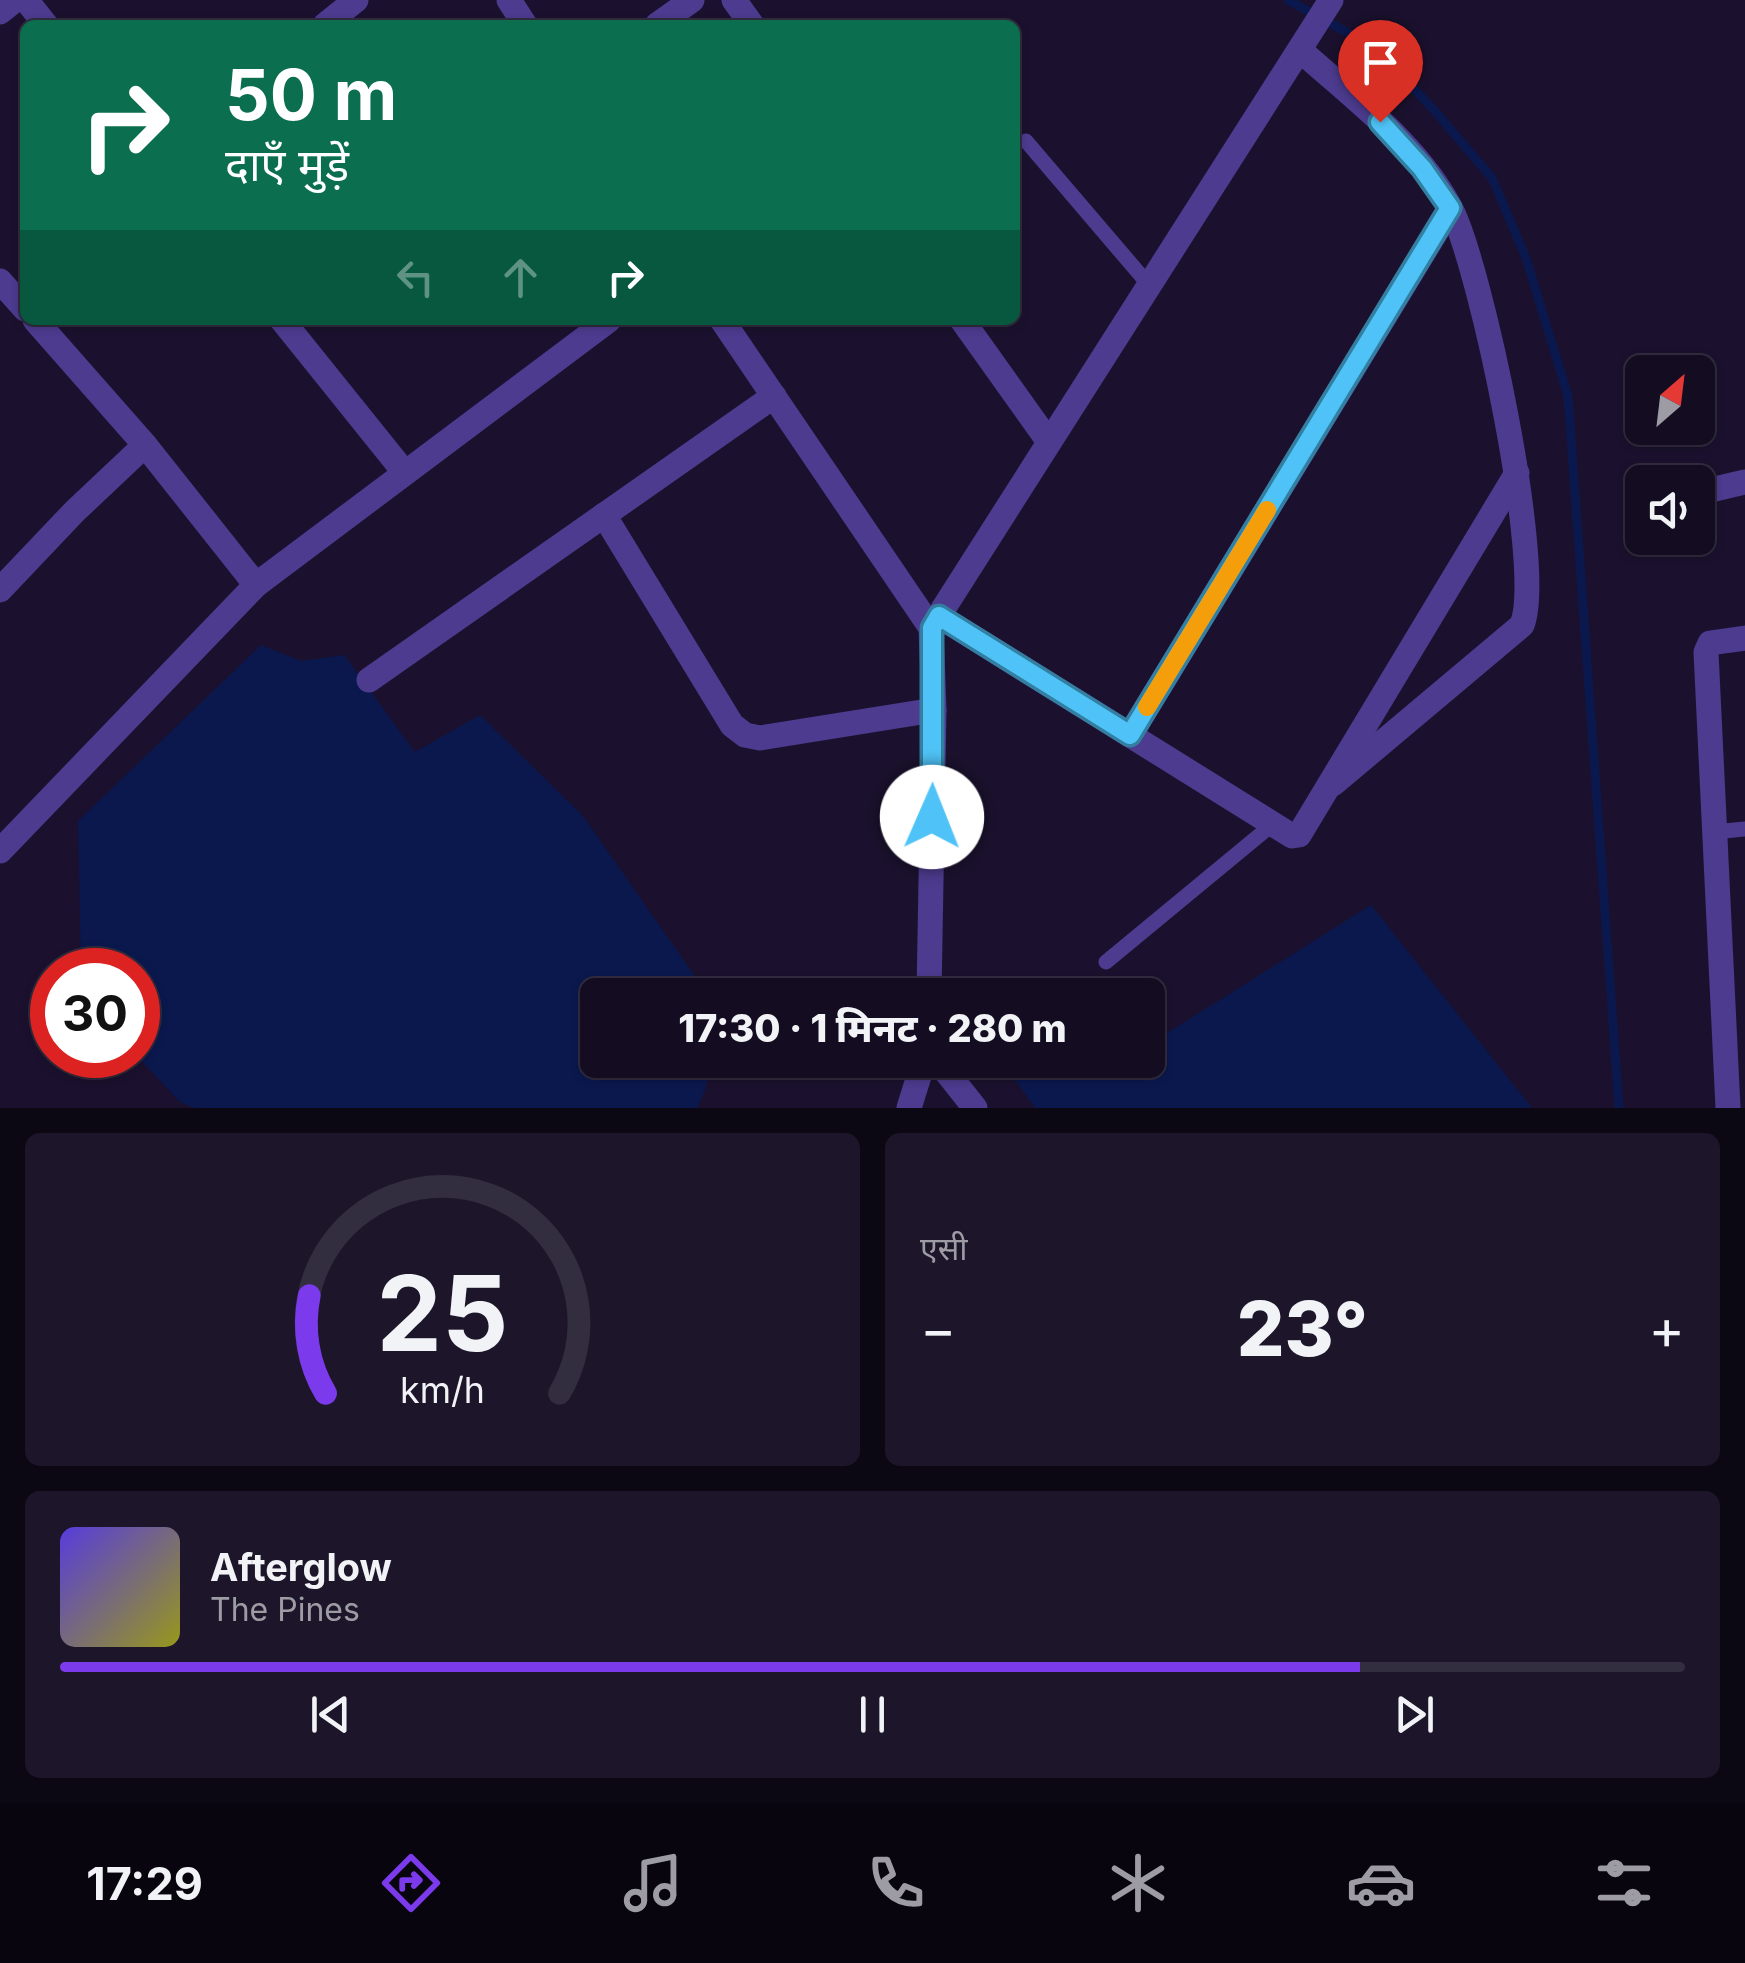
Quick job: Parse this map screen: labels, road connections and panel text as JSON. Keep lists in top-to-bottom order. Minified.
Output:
{"north":"top right","page":{"turn":["50 m","दाएँ मुड़ें"],"limit":"30","trip":"17:30 · 1 मिनट · 280 m","tile":"एसी","heat":["−","23°","+"],"song":["Afterglow","The Pines"],"tabs":"17:29","gauge":["25","km/h"]}}
